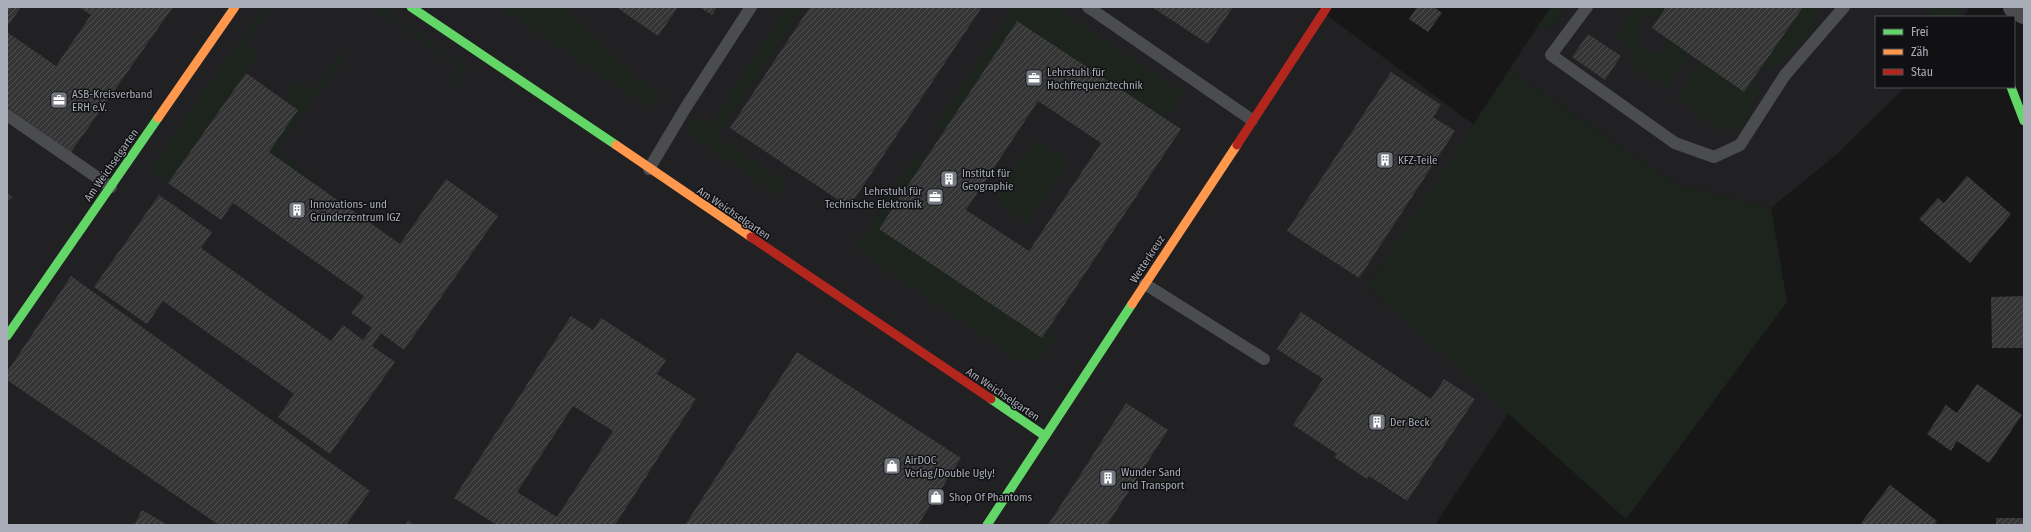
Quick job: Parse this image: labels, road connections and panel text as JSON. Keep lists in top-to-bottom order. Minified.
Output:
{"streets":{"street":["Am Weichselgarten","Wetterkreuz"]},"crossings":[["Am Weichselgarten","Wetterkreuz"]],"places":{"office":["Lehrstuhl für Hochfrequenztechnik","ASB-Kreisverband ERH e.V.","Lehrstuhl für Technische Elektronik"],"building":["KFZ-Teile","Institut für Geographie","Innovations- und Gründerzentrum IGZ","Der Beck","Wunder Sand und Transport"],"shop":["AirDOC Verlag/Double Ugly!","Shop Of Phantoms"]},"legend":["Frei","Zäh","Stau"]}
